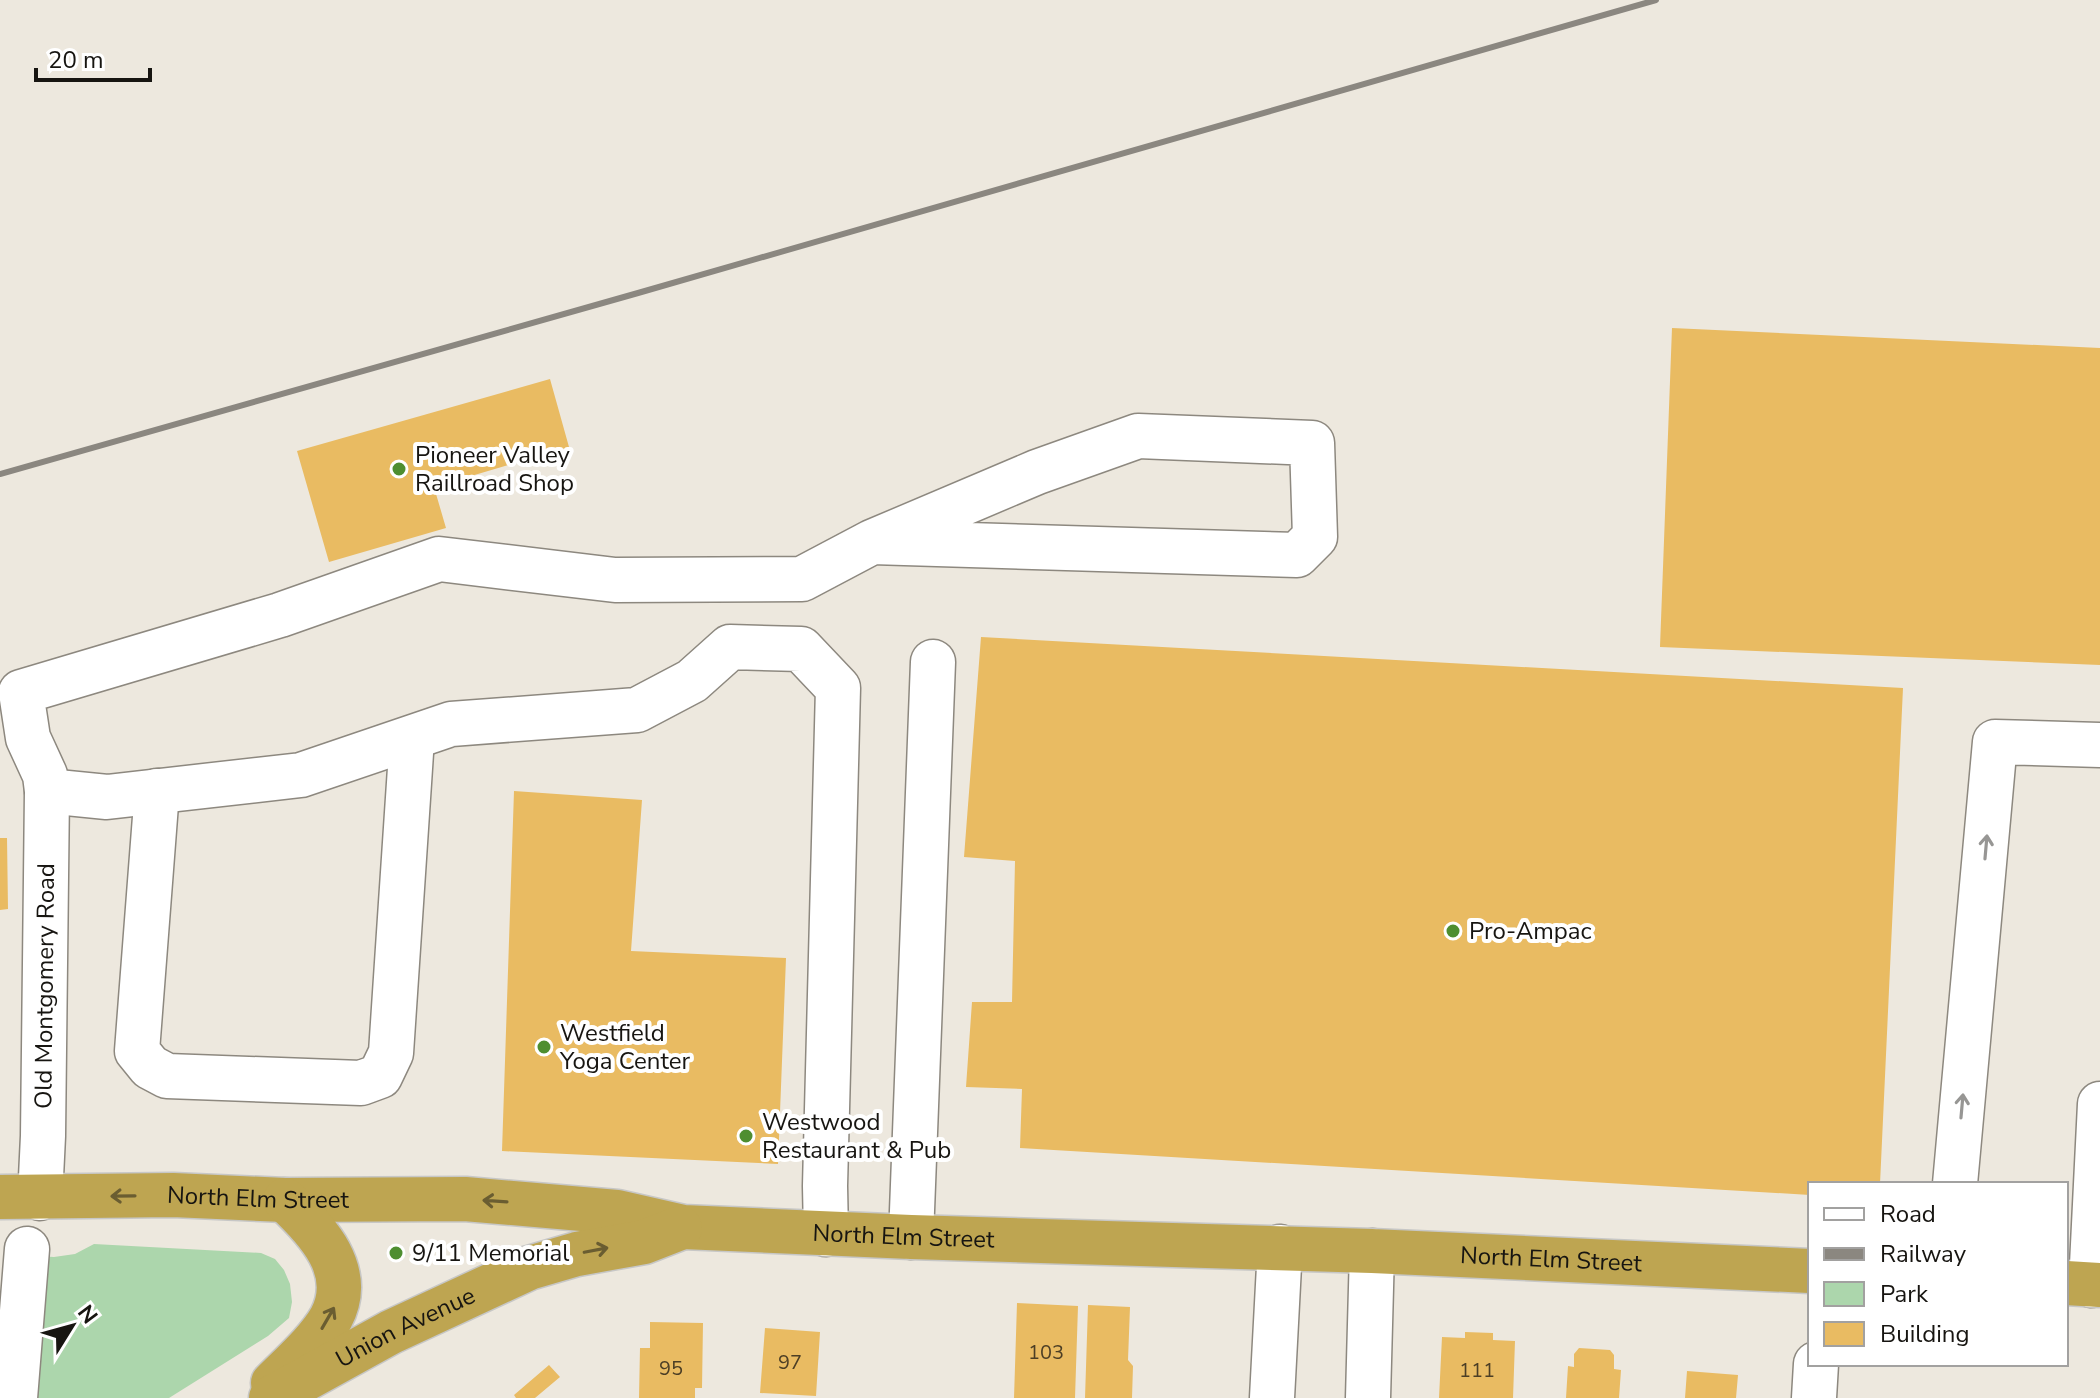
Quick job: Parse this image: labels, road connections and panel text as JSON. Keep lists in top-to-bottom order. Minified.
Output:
{"streets":{"highway":["North Elm Street","Union Avenue"],"street":["Old Montgomery Road"]},"crossings":[["Old Montgomery Road","North Elm Street"],["North Elm Street","Union Avenue"]],"one_way":["North Elm Street","Union Avenue"],"places":["Pioneer Valley Raillroad Shop","Pro-Ampac","Westfield Yoga Center","Westwood Restaurant & Pub","9/11 Memorial"],"house_numbers":["103","97","95","111"],"legend":["Road","Railway","Park","Building"],"scale_bar":"20 m","north":"top right"}
